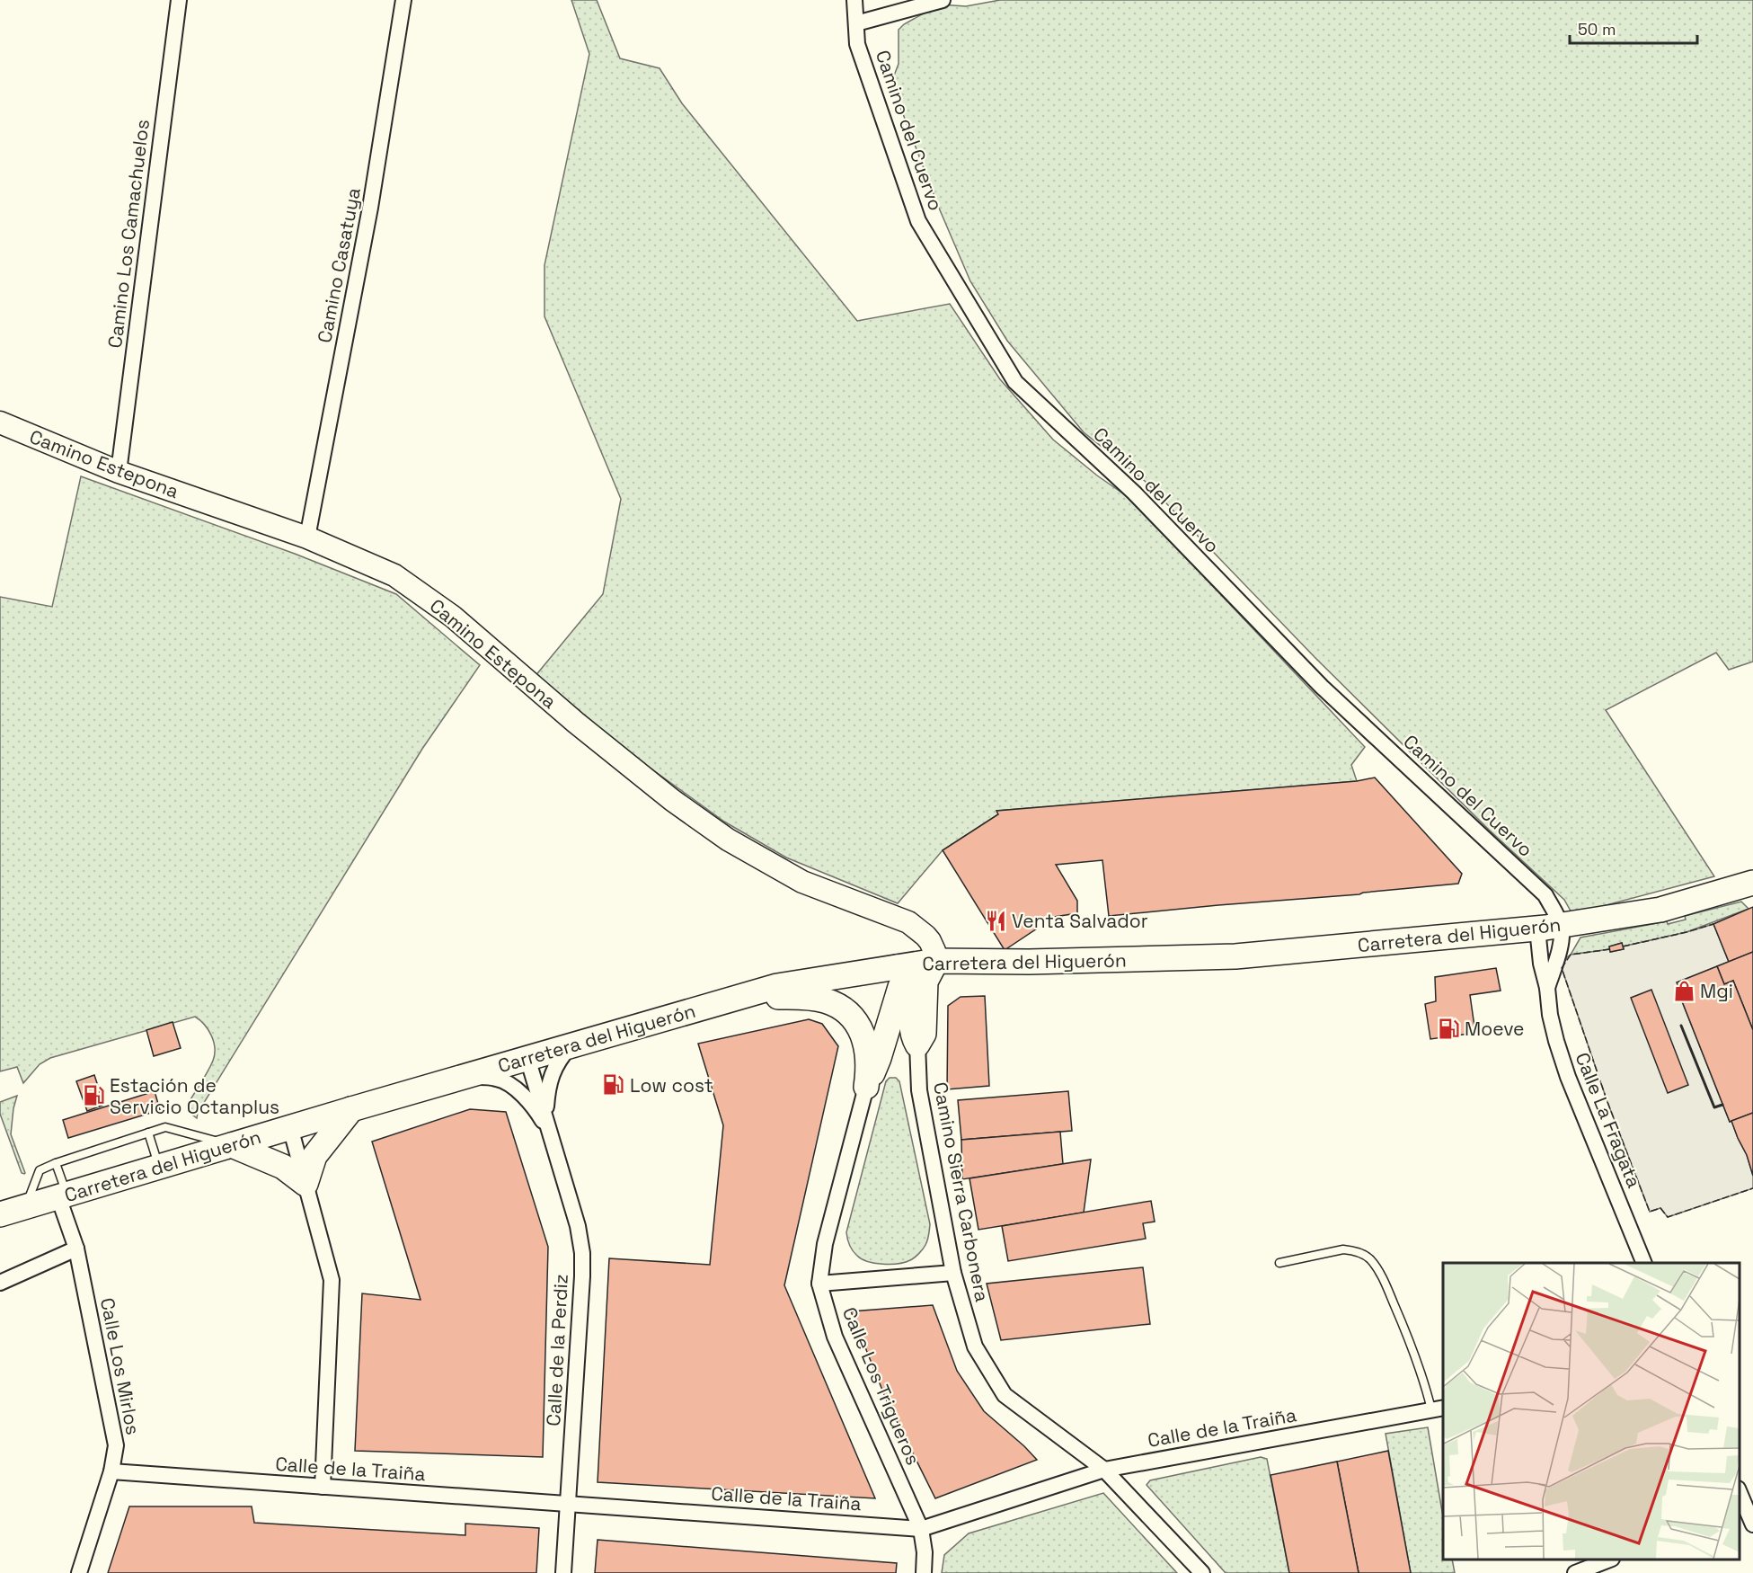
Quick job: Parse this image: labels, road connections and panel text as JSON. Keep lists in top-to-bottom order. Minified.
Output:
{"streets":{"main road":["Camino Estepona","Carretera del Higuerón"],"street":["Camino del Cuervo","Camino Los Camachuelos","Camino Casatuya","Calle La Fragata","Camino Sierra Carbonera","Calle de la Perdiz","Calle Los Mirlos","Calle Los Trigueros","Calle de la Traiña"]},"crossings":[["Camino del Cuervo","Carretera del Higuerón"],["Camino del Cuervo","Calle La Fragata"],["Camino Los Camachuelos","Camino Estepona"],["Camino Casatuya","Camino Estepona"],["Camino Estepona","Carretera del Higuerón"],["Carretera del Higuerón","Calle La Fragata"],["Carretera del Higuerón","Calle de la Perdiz"],["Carretera del Higuerón","Calle Los Mirlos"],["Camino Sierra Carbonera","Calle de la Traiña"],["Calle de la Perdiz","Calle de la Traiña"],["Calle Los Mirlos","Calle de la Traiña"],["Calle Los Trigueros","Calle de la Traiña"]],"places":{"restaurant":["Venta Salvador"],"shop":["Mgi"],"fuel station":["Moeve","Low cost","Estación de Servicio Octanplus"]},"scale_bar":"50 m"}
